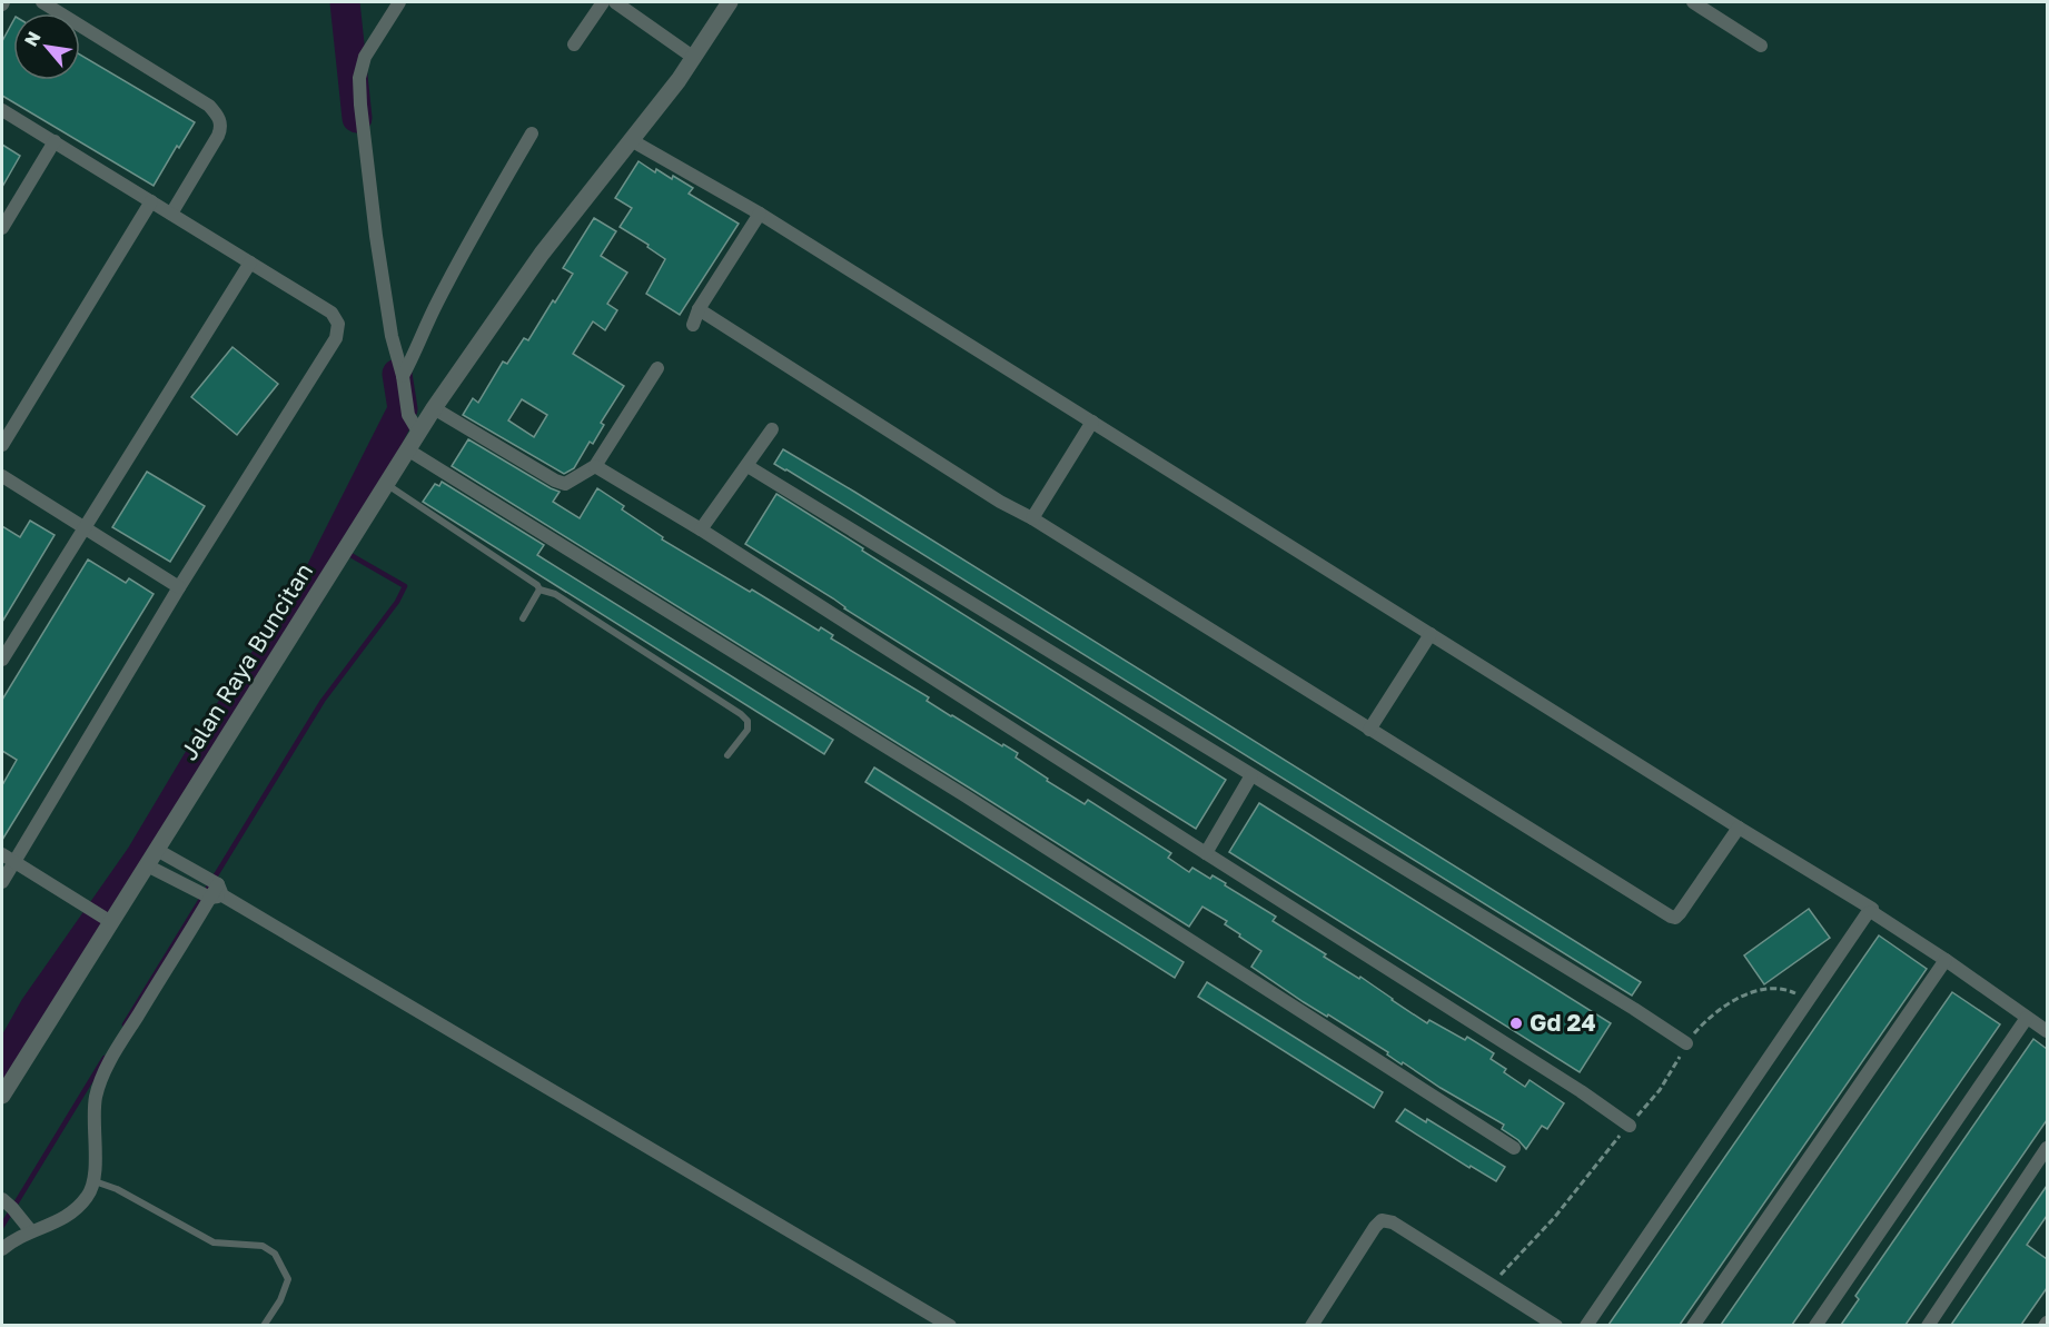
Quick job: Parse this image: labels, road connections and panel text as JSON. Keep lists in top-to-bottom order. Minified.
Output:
{"streets":{"street":["Jalan Raya Buncitan"]},"places":["Gd 24"],"north":"top left"}
